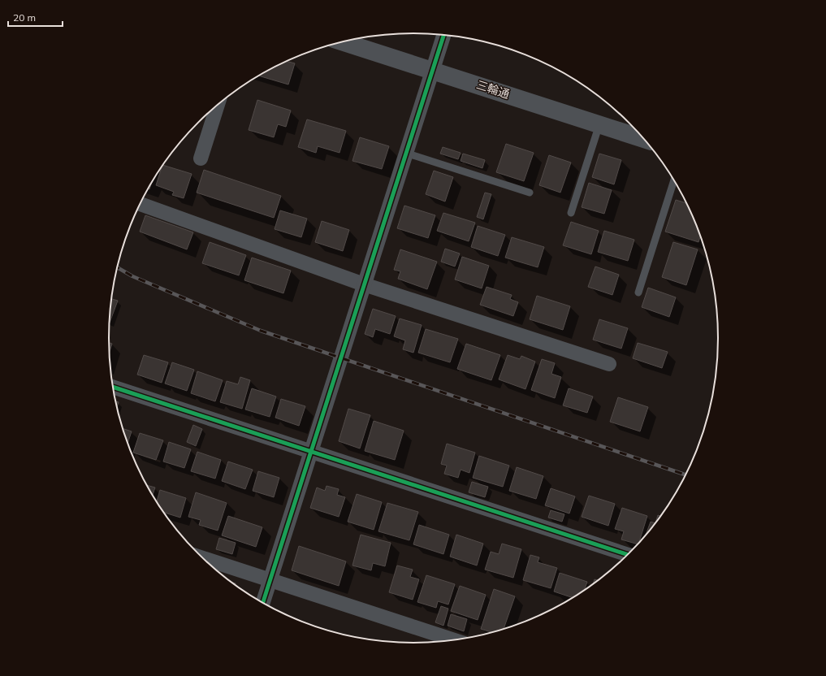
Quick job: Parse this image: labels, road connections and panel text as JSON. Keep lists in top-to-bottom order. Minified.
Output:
{"streets":{"street":["三輪通"]},"scale_bar":"20 m"}
